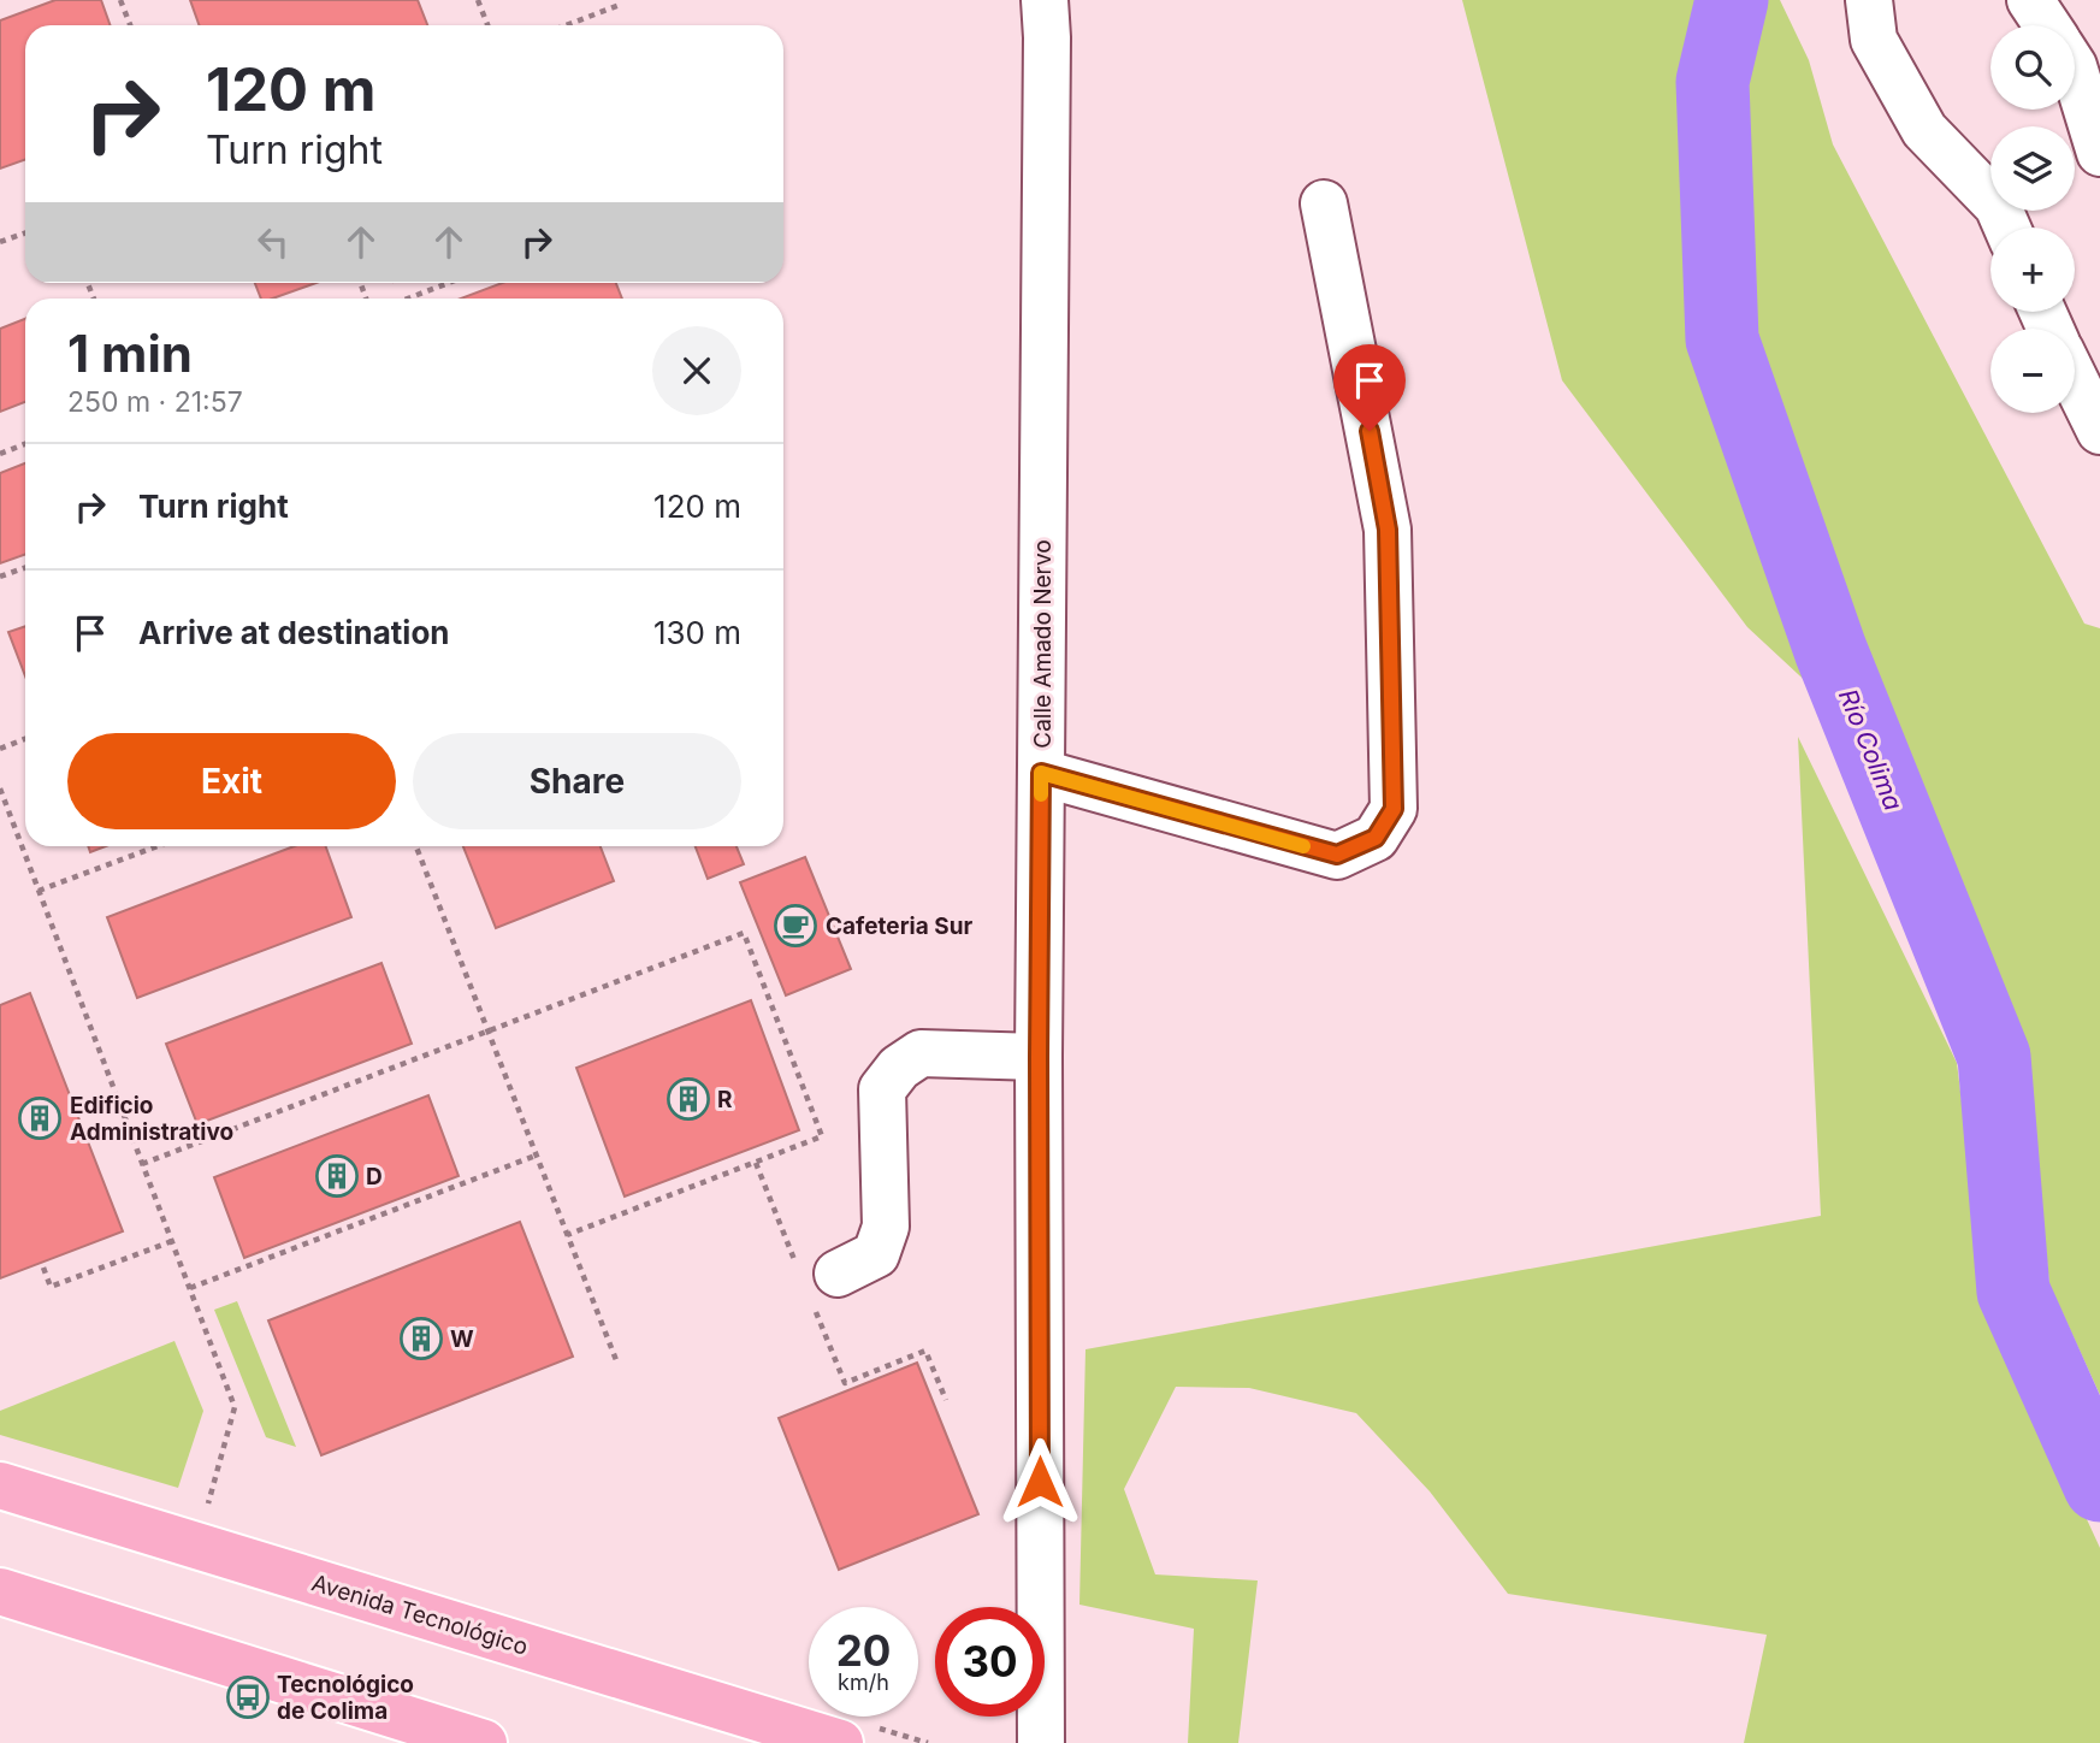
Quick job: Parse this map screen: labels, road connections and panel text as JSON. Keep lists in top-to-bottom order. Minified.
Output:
{"streets":{"main road":["Avenida Tecnológico"],"street":["Calle Amado Nervo"]},"water":["Río Colima"],"places":{"cafe":["Cafeteria Sur"],"building":["R","Edificio Administrativo","D","W"],"bus stop":["Tecnológico de Colima"]},"page":{"map_buttons":["+","−"],"turn":["120 m","Turn right"],"heading":["1 min","250 m · 21:57"],"list":[{"name":"Turn right","value":"120 m"},{"name":"Arrive at destination","value":"130 m"}],"buttons":["Exit","Share"],"speed":"20 km/h","limit":"30"}}
